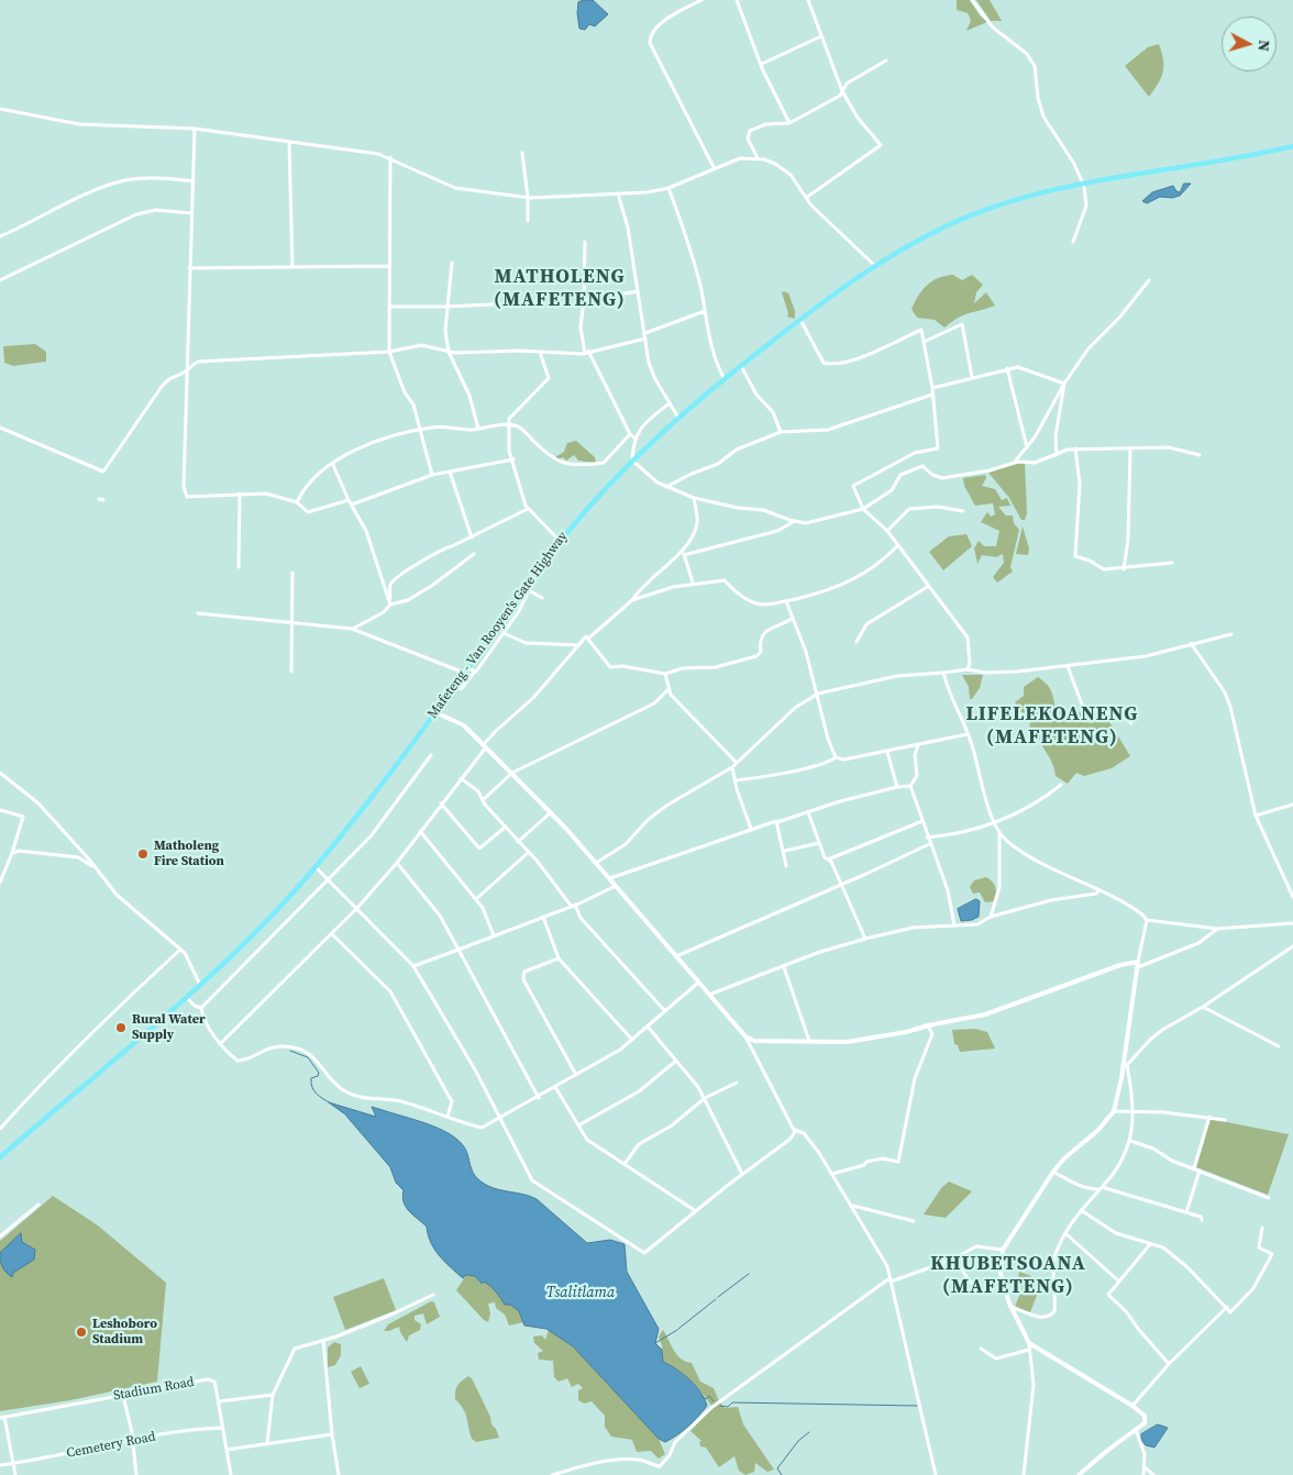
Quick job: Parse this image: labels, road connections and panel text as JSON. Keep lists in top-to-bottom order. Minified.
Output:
{"streets":{"main road":["Mafeteng - Van Rooyen's Gate Highway"],"street":["Stadium Road","Cemetery Road"]},"crossings":[["Stadium Road","Cemetery Road"]],"districts":["MATHOLENG (MAFETENG)","LIFELEKOANENG (MAFETENG)","KHUBETSOANA (MAFETENG)"],"water":["Tsalitlama"],"places":["Matholeng Fire Station","Rural Water Supply","Leshoboro Stadium"],"north":"right"}
